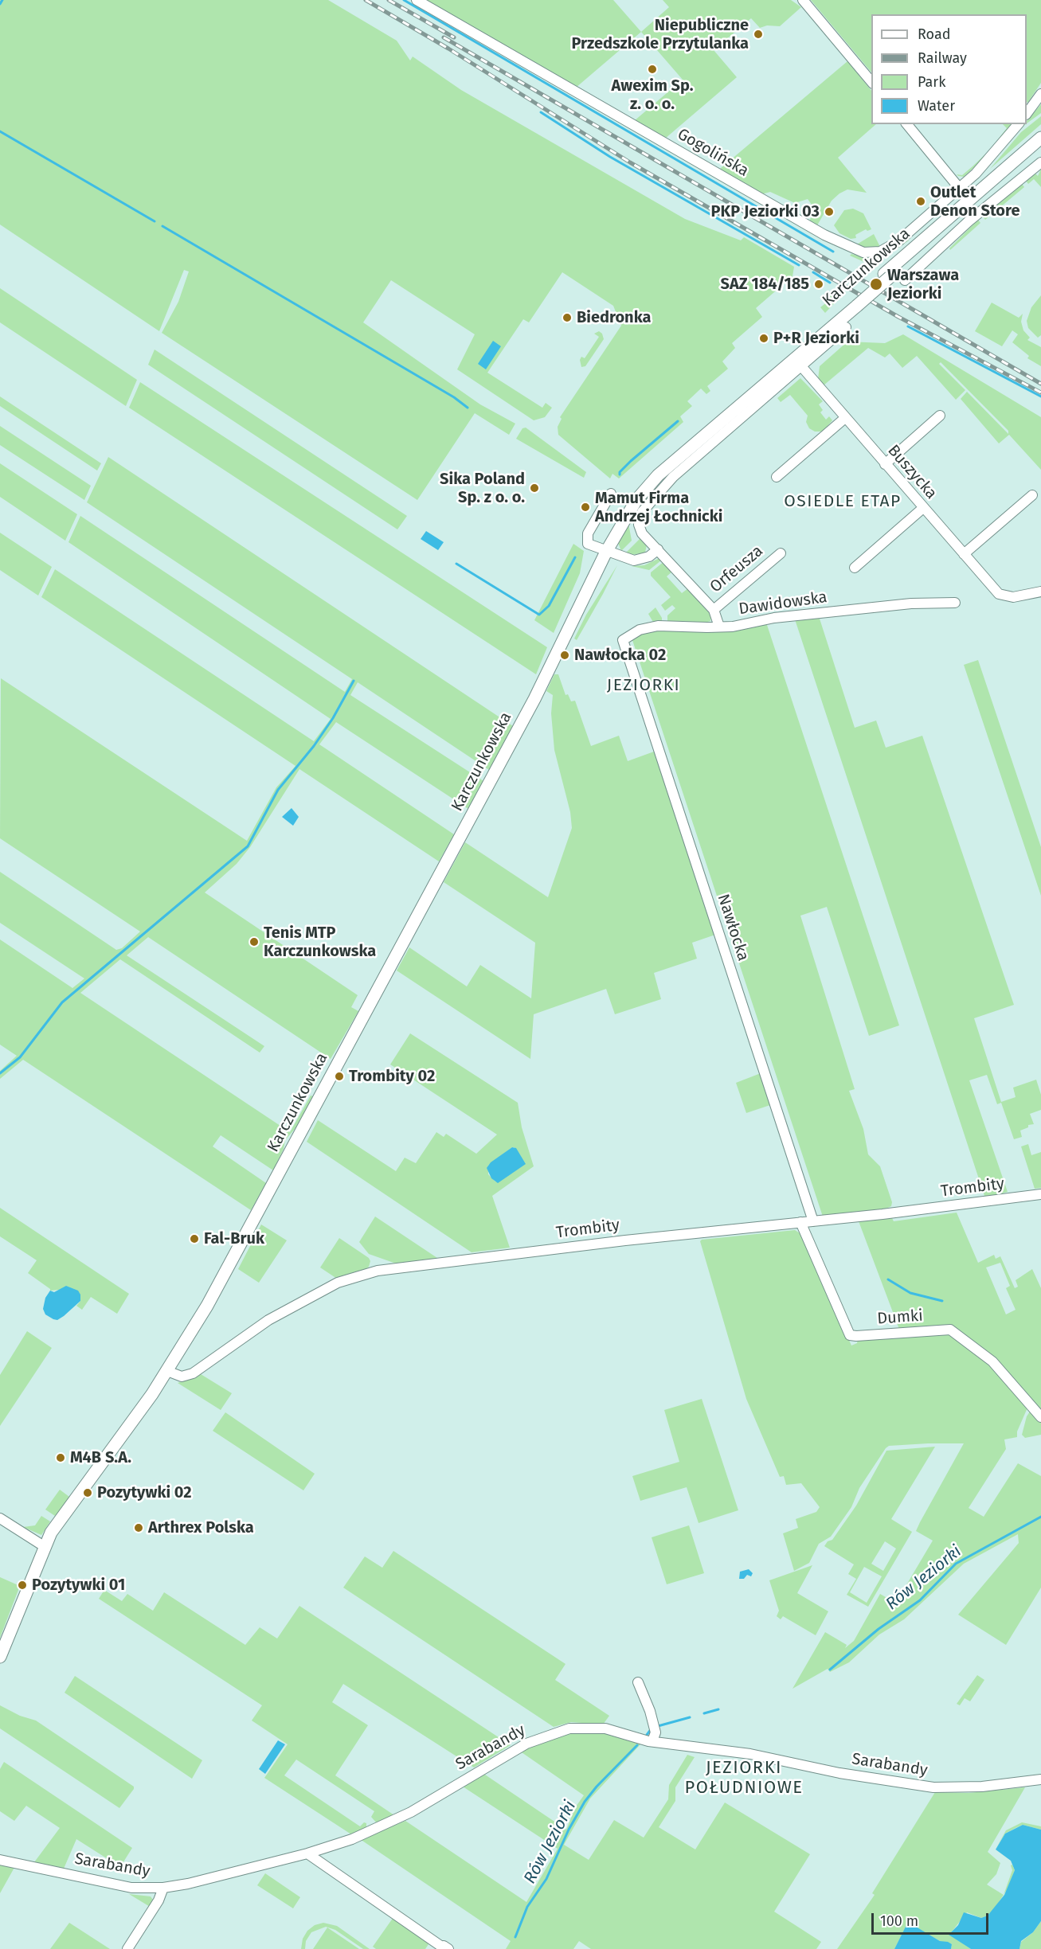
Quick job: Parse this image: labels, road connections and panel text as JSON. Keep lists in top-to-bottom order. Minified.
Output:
{"streets":{"street":["Gogolińska","Karczunkowska","Buszycka","Orfeusza","Dawidowska","Nawłocka","Trombity","Dumki","Sarabandy"]},"crossings":[["Gogolińska","Karczunkowska"],["Karczunkowska","Buszycka"],["Karczunkowska","Trombity"],["Dawidowska","Nawłocka"],["Nawłocka","Trombity"],["Trombity","Dumki"]],"districts":["OSIEDLE ETAP","JEZIORKI","JEZIORKI POŁUDNIOWE"],"water":["Rów Jeziorki"],"places":["Niepubliczne Przedszkole Przytulanka","Awexim Sp. z. o. o.","Outlet Denon Store","PKP Jeziorki 03","SAZ 184/185","Warszawa Jeziorki","Biedronka","P+R Jeziorki","Sika Poland Sp. z o. o.","Mamut Firma Andrzej Łochnicki","Nawłocka 02","Tenis MTP Karczunkowska","Trombity 02","Fal-Bruk","M4B S.A.","Pozytywki 02","Arthrex Polska","Pozytywki 01"],"legend":["Road","Railway","Park","Water"],"scale_bar":"100 m"}
